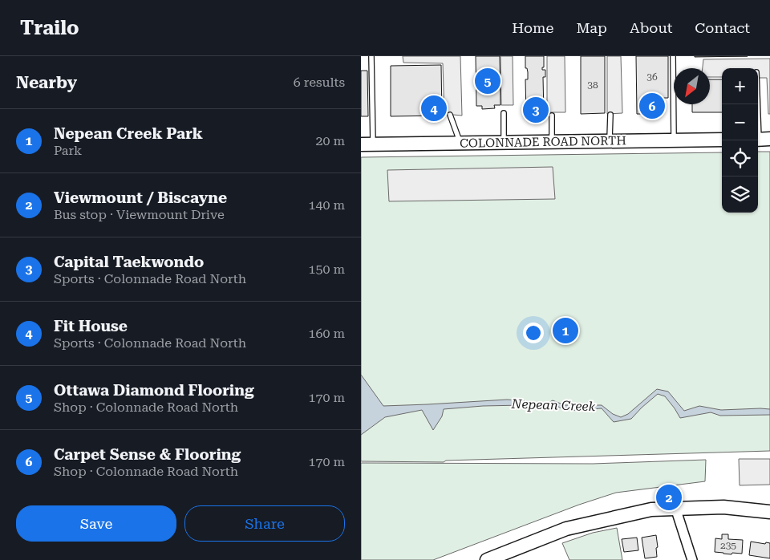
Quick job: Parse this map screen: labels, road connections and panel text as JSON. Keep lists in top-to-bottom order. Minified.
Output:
{"streets":{"street":["COLONNADE ROAD NORTH"]},"water":["Nepean Creek"],"house_numbers":["36","38","235"],"north":"bottom left","page":{"header":"Trailo","nav":["Home","Map","About","Contact"],"heading":["Nearby","6 results"],"pins":["5","6","4","3","1","2"],"map_buttons":["+","−"],"list":[{"mark":"1","name":"Nepean Creek Park","note":"Park","value":"20 m"},{"mark":"2","name":"Viewmount / Biscayne","note":"Bus stop · Viewmount Drive","value":"140 m"},{"mark":"3","name":"Capital Taekwondo","note":"Sports · Colonnade Road North","value":"150 m"},{"mark":"4","name":"Fit House","note":"Sports · Colonnade Road North","value":"160 m"},{"mark":"5","name":"Ottawa Diamond Flooring","note":"Shop · Colonnade Road North","value":"170 m"},{"mark":"6","name":"Carpet Sense & Flooring","note":"Shop · Colonnade Road North","value":"170 m"}],"buttons":["Save","Share"]}}
